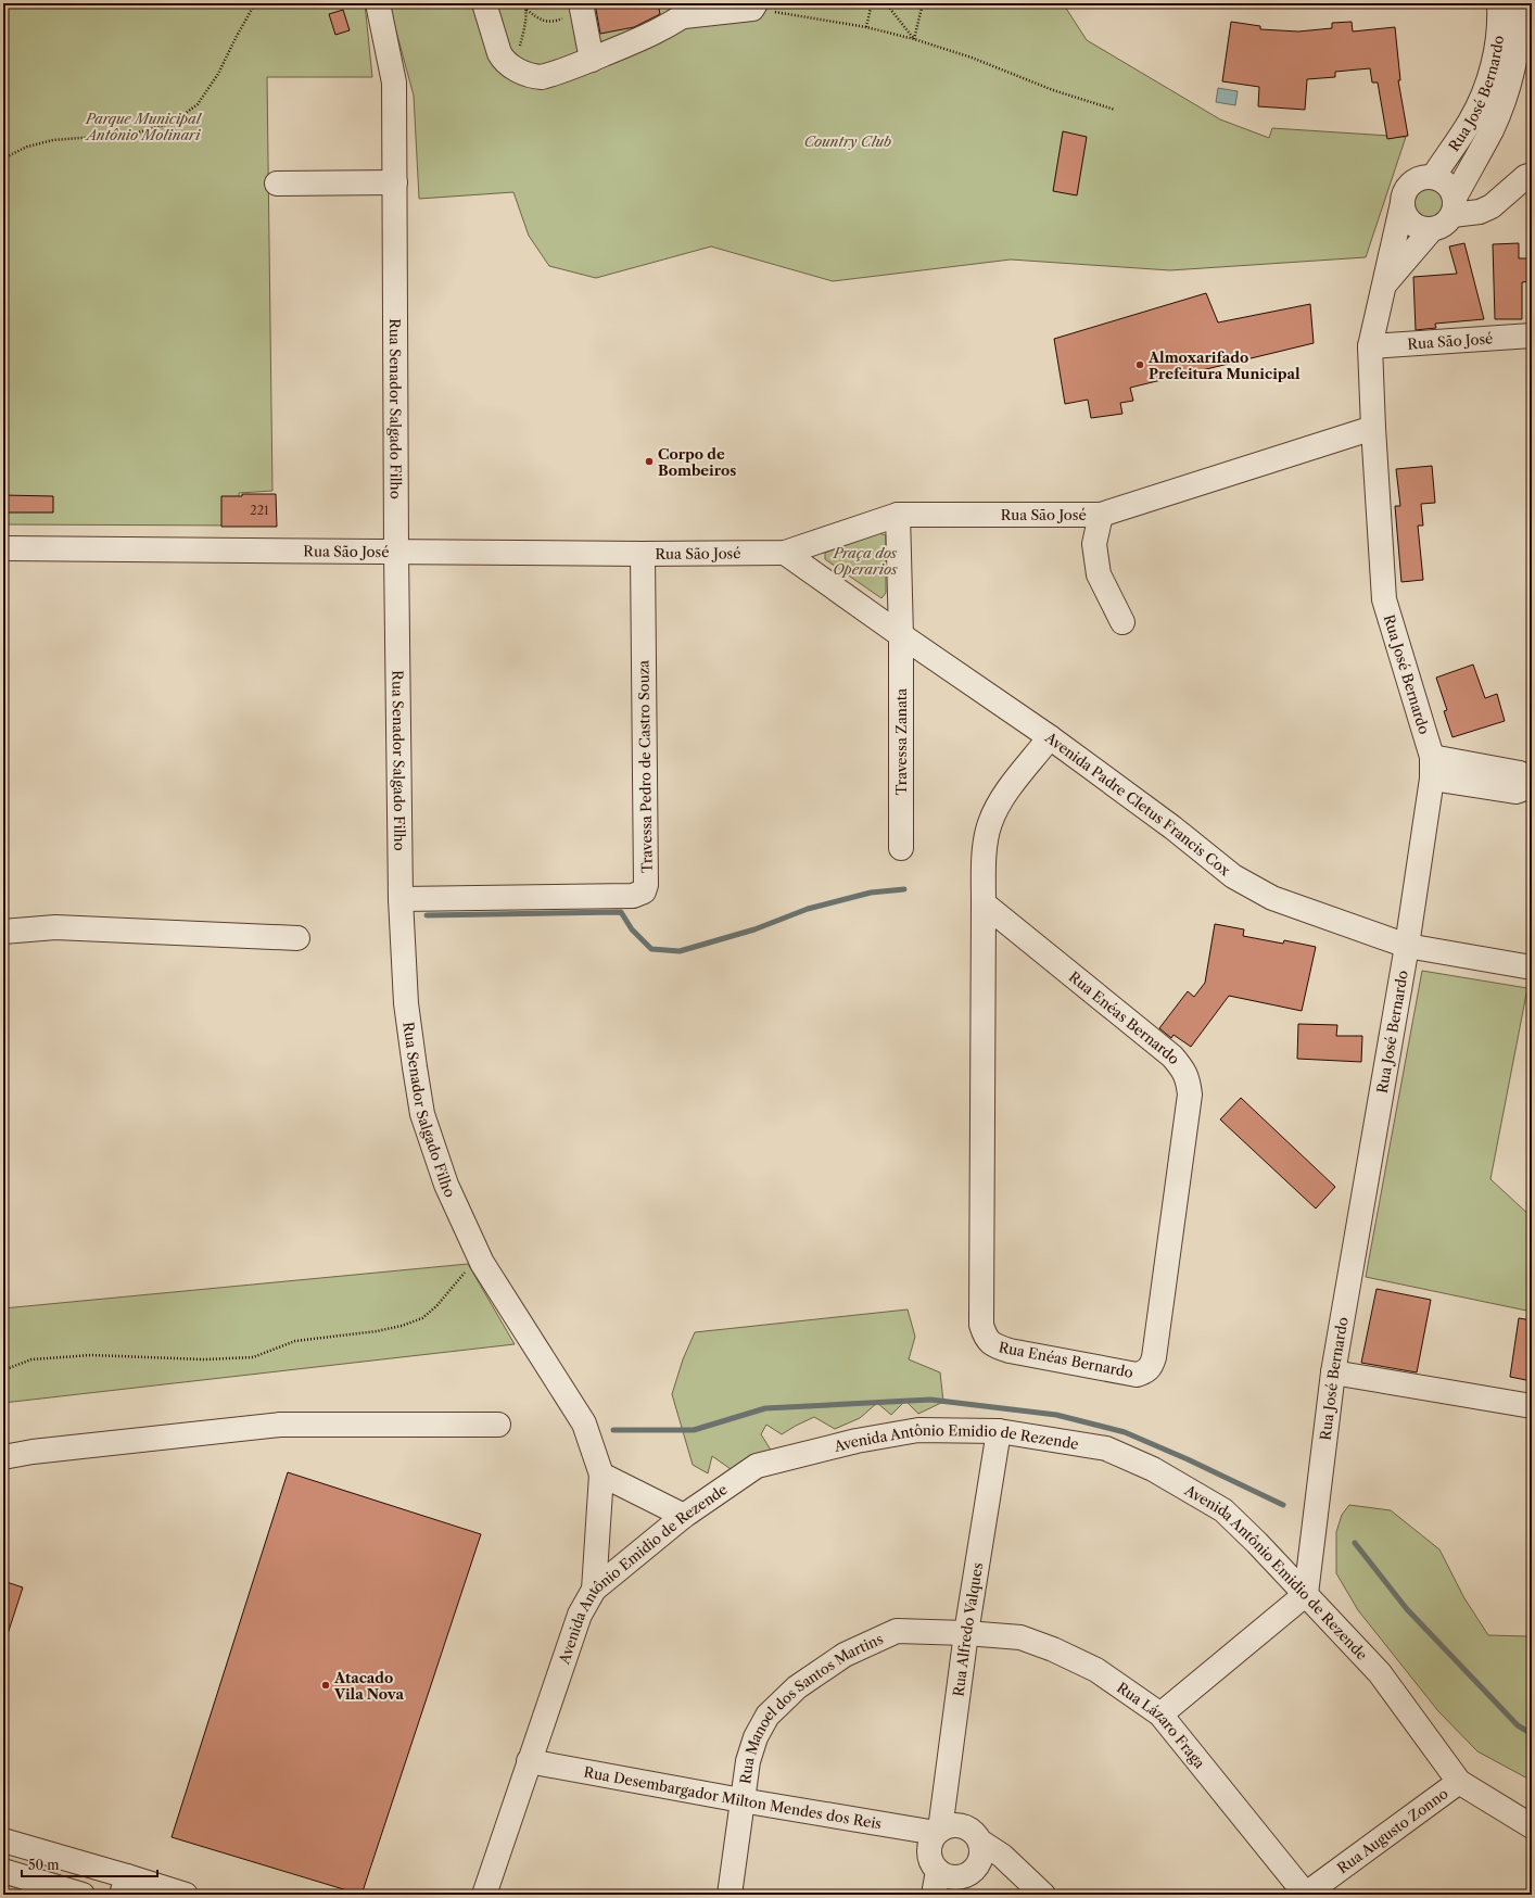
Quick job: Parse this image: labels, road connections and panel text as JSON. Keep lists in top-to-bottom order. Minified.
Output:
{"streets":{"street":["Rua José Bernardo","Rua São José","Rua Senador Salgado Filho","Travessa Zanata","Travessa Pedro de Castro Souza","Avenida Padre Cletus Francis Cox","Rua Enéas Bernardo","Avenida Antônio Emidio de Rezende","Rua Alfredo Valques","Rua Manoel dos Santos Martins","Rua Lázaro Fraga","Rua Desembargador Milton Mendes dos Reis","Rua Augusto Zonno"]},"crossings":[["Rua José Bernardo","Rua São José"],["Rua José Bernardo","Avenida Padre Cletus Francis Cox"],["Rua José Bernardo","Avenida Antônio Emidio de Rezende"],["Rua São José","Rua Senador Salgado Filho"],["Rua São José","Travessa Pedro de Castro Souza"],["Rua São José","Avenida Padre Cletus Francis Cox"],["Rua Senador Salgado Filho","Travessa Pedro de Castro Souza"],["Travessa Zanata","Avenida Padre Cletus Francis Cox"],["Avenida Padre Cletus Francis Cox","Rua Enéas Bernardo"],["Avenida Antônio Emidio de Rezende","Rua Alfredo Valques"],["Avenida Antônio Emidio de Rezende","Rua Desembargador Milton Mendes dos Reis"],["Avenida Antônio Emidio de Rezende","Rua Augusto Zonno"],["Rua Alfredo Valques","Rua Manoel dos Santos Martins"],["Rua Alfredo Valques","Rua Lázaro Fraga"],["Rua Alfredo Valques","Rua Desembargador Milton Mendes dos Reis"],["Rua Manoel dos Santos Martins","Rua Lázaro Fraga"],["Rua Manoel dos Santos Martins","Rua Desembargador Milton Mendes dos Reis"],["Rua Lázaro Fraga","Rua Augusto Zonno"]],"parks":["Parque Municipal Antônio Molinari","Country Club","Praça dos Operarios"],"places":["Almoxarifado Prefeitura Municipal","Corpo de Bombeiros","Atacado Vila Nova"],"house_numbers":["221"],"scale_bar":"50 m"}
